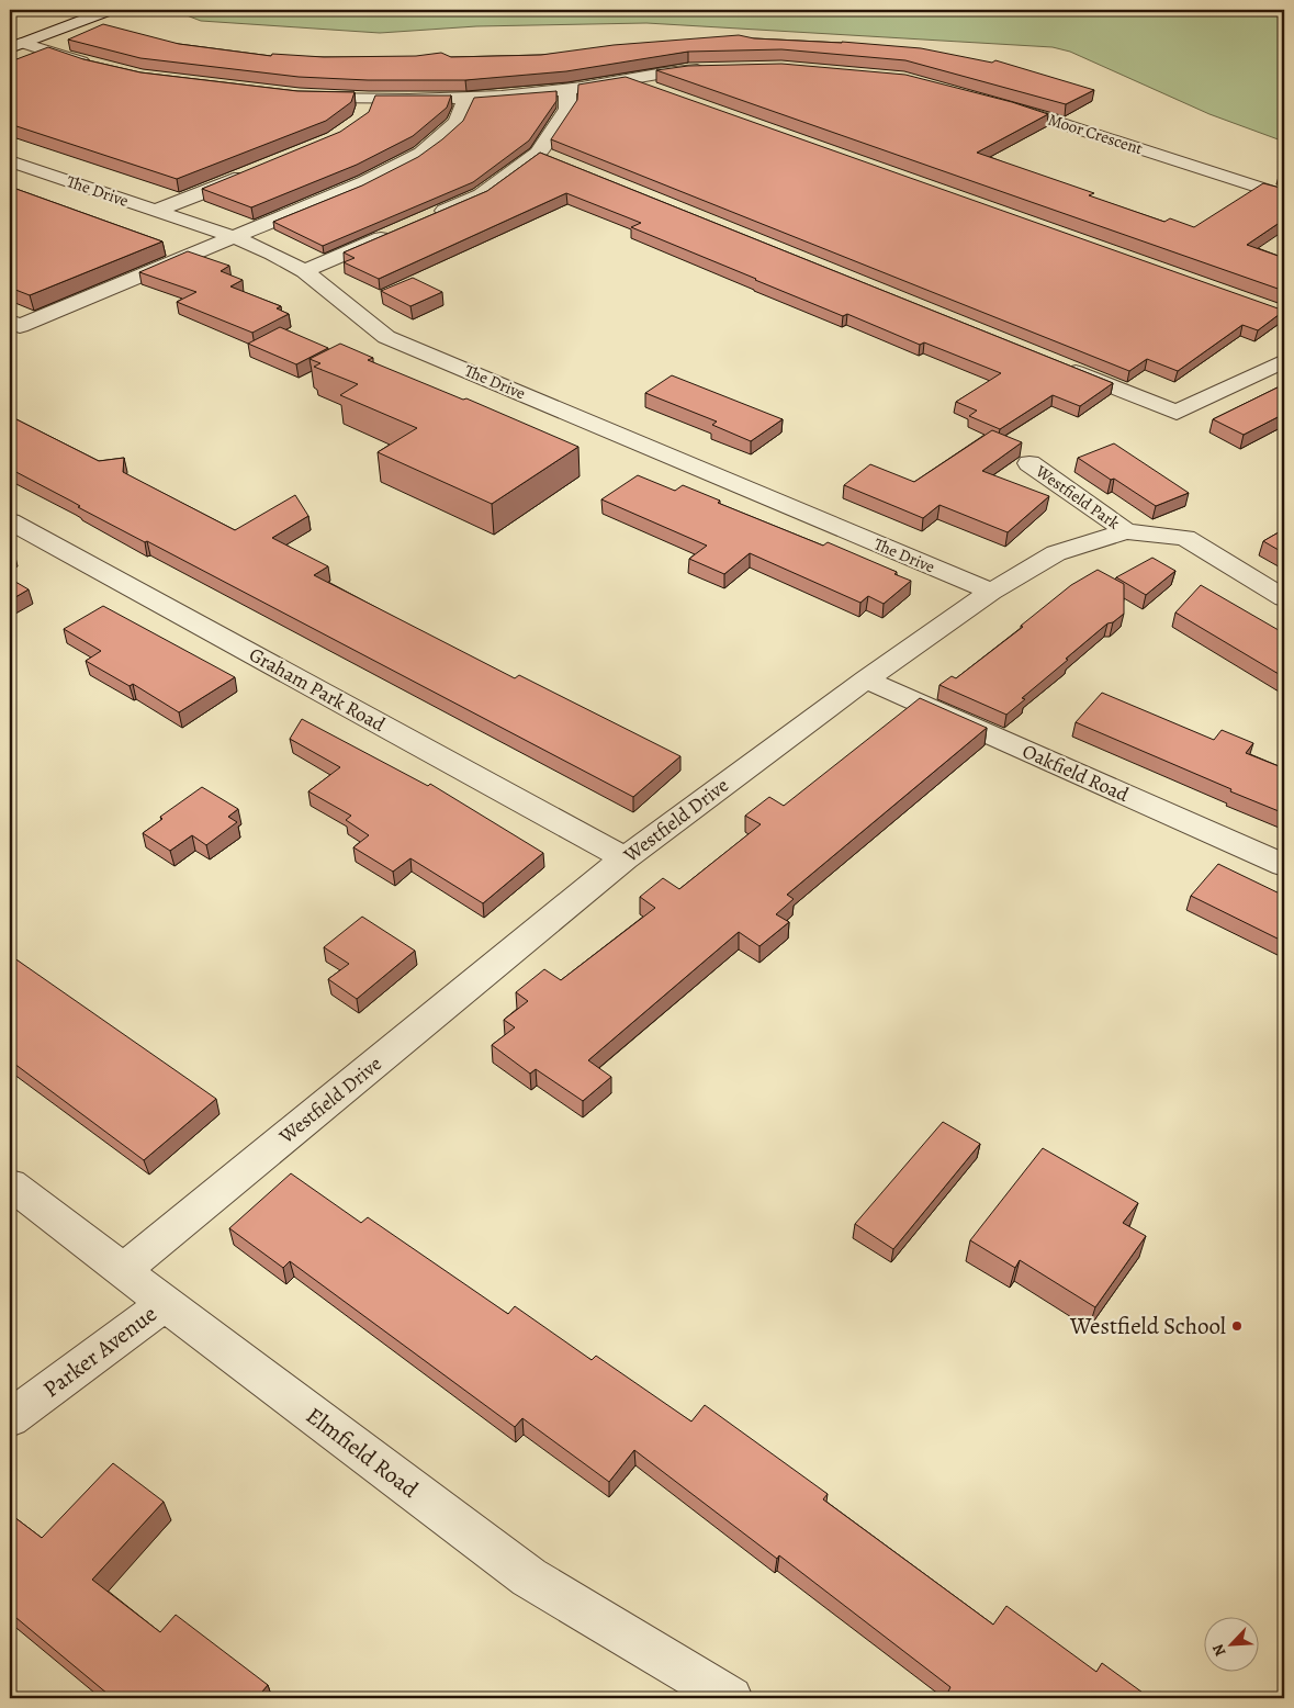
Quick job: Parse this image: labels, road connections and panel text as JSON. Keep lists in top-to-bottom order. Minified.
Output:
{"streets":{"street":["Moor Crescent","The Drive","Westfield Park","Graham Park Road","Oakfield Road","Westfield Drive","Parker Avenue","Elmfield Road"]},"crossings":[["The Drive","Westfield Drive"],["Westfield Park","Westfield Drive"],["Graham Park Road","Westfield Drive"],["Oakfield Road","Westfield Drive"],["Westfield Drive","Elmfield Road"],["Parker Avenue","Elmfield Road"]],"places":["Westfield School"],"north":"bottom left"}
